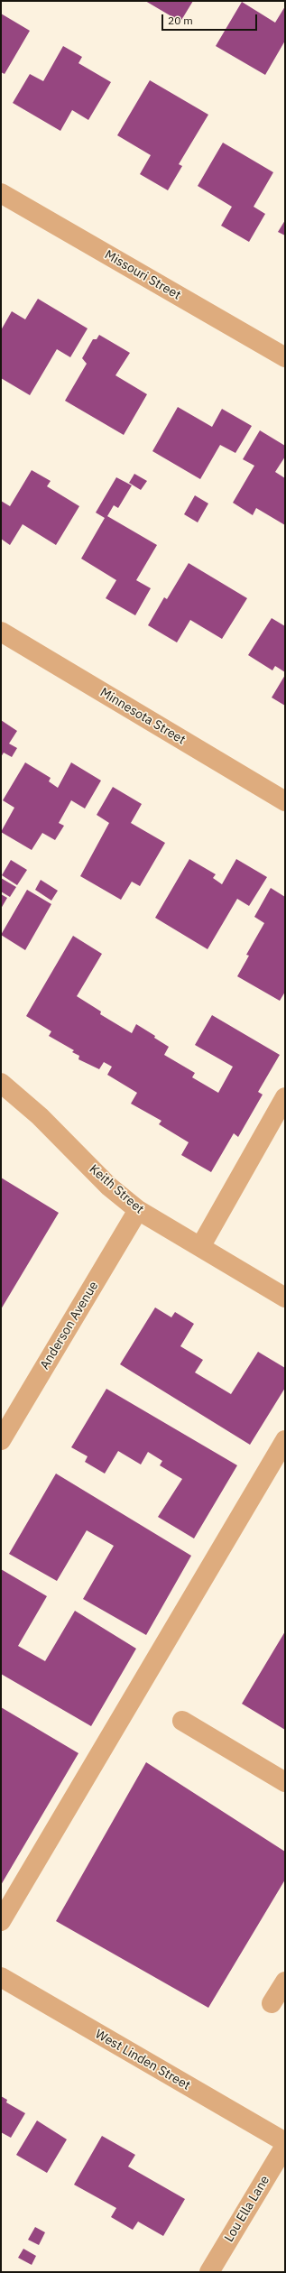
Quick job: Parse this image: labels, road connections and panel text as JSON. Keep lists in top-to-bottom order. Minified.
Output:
{"streets":{"street":["Missouri Street","Minnesota Street","Keith Street","Anderson Avenue","West Linden Street","Lou Ella Lane"]},"crossings":[["Keith Street","Anderson Avenue"]],"scale_bar":"20 m"}
